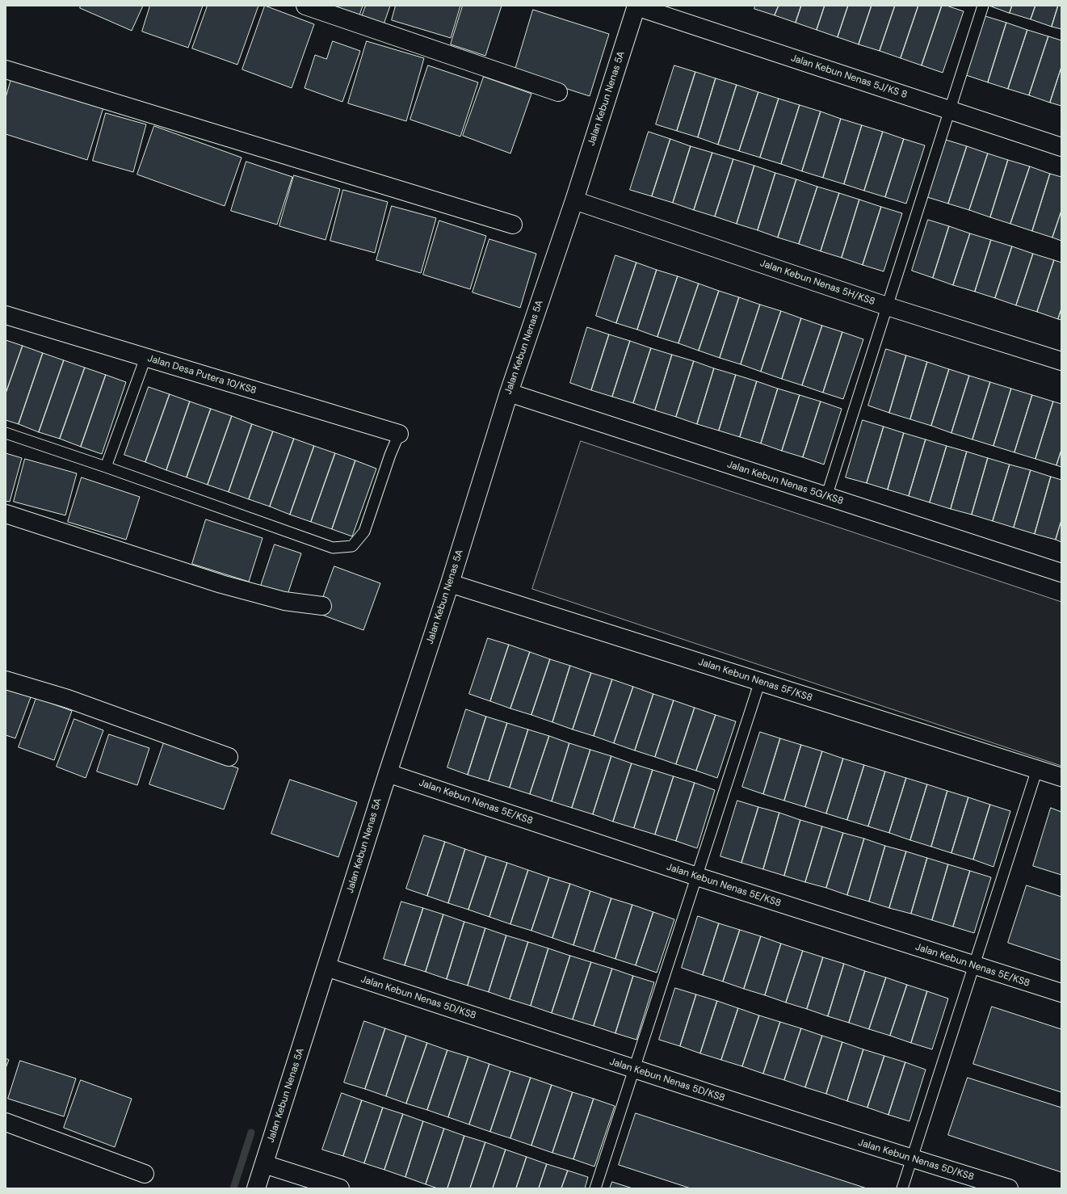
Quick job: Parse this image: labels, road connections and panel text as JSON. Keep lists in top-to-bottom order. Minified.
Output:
{"streets":{"street":["Jalan Kebun Nenas 5J/KS 8","Jalan Kebun Nenas 5A","Jalan Kebun Nenas 5H/KS8","Jalan Desa Putera 10/KS8","Jalan Kebun Nenas 5G/KS8","Jalan Kebun Nenas 5F/KS8","Jalan Kebun Nenas 5E/KS8","Jalan Kebun Nenas 5D/KS8"]},"crossings":[["Jalan Kebun Nenas 5J/KS 8","Jalan Kebun Nenas 5A"],["Jalan Kebun Nenas 5A","Jalan Kebun Nenas 5H/KS8"],["Jalan Kebun Nenas 5A","Jalan Kebun Nenas 5G/KS8"],["Jalan Kebun Nenas 5A","Jalan Kebun Nenas 5F/KS8"],["Jalan Kebun Nenas 5A","Jalan Kebun Nenas 5E/KS8"],["Jalan Kebun Nenas 5A","Jalan Kebun Nenas 5D/KS8"]]}
